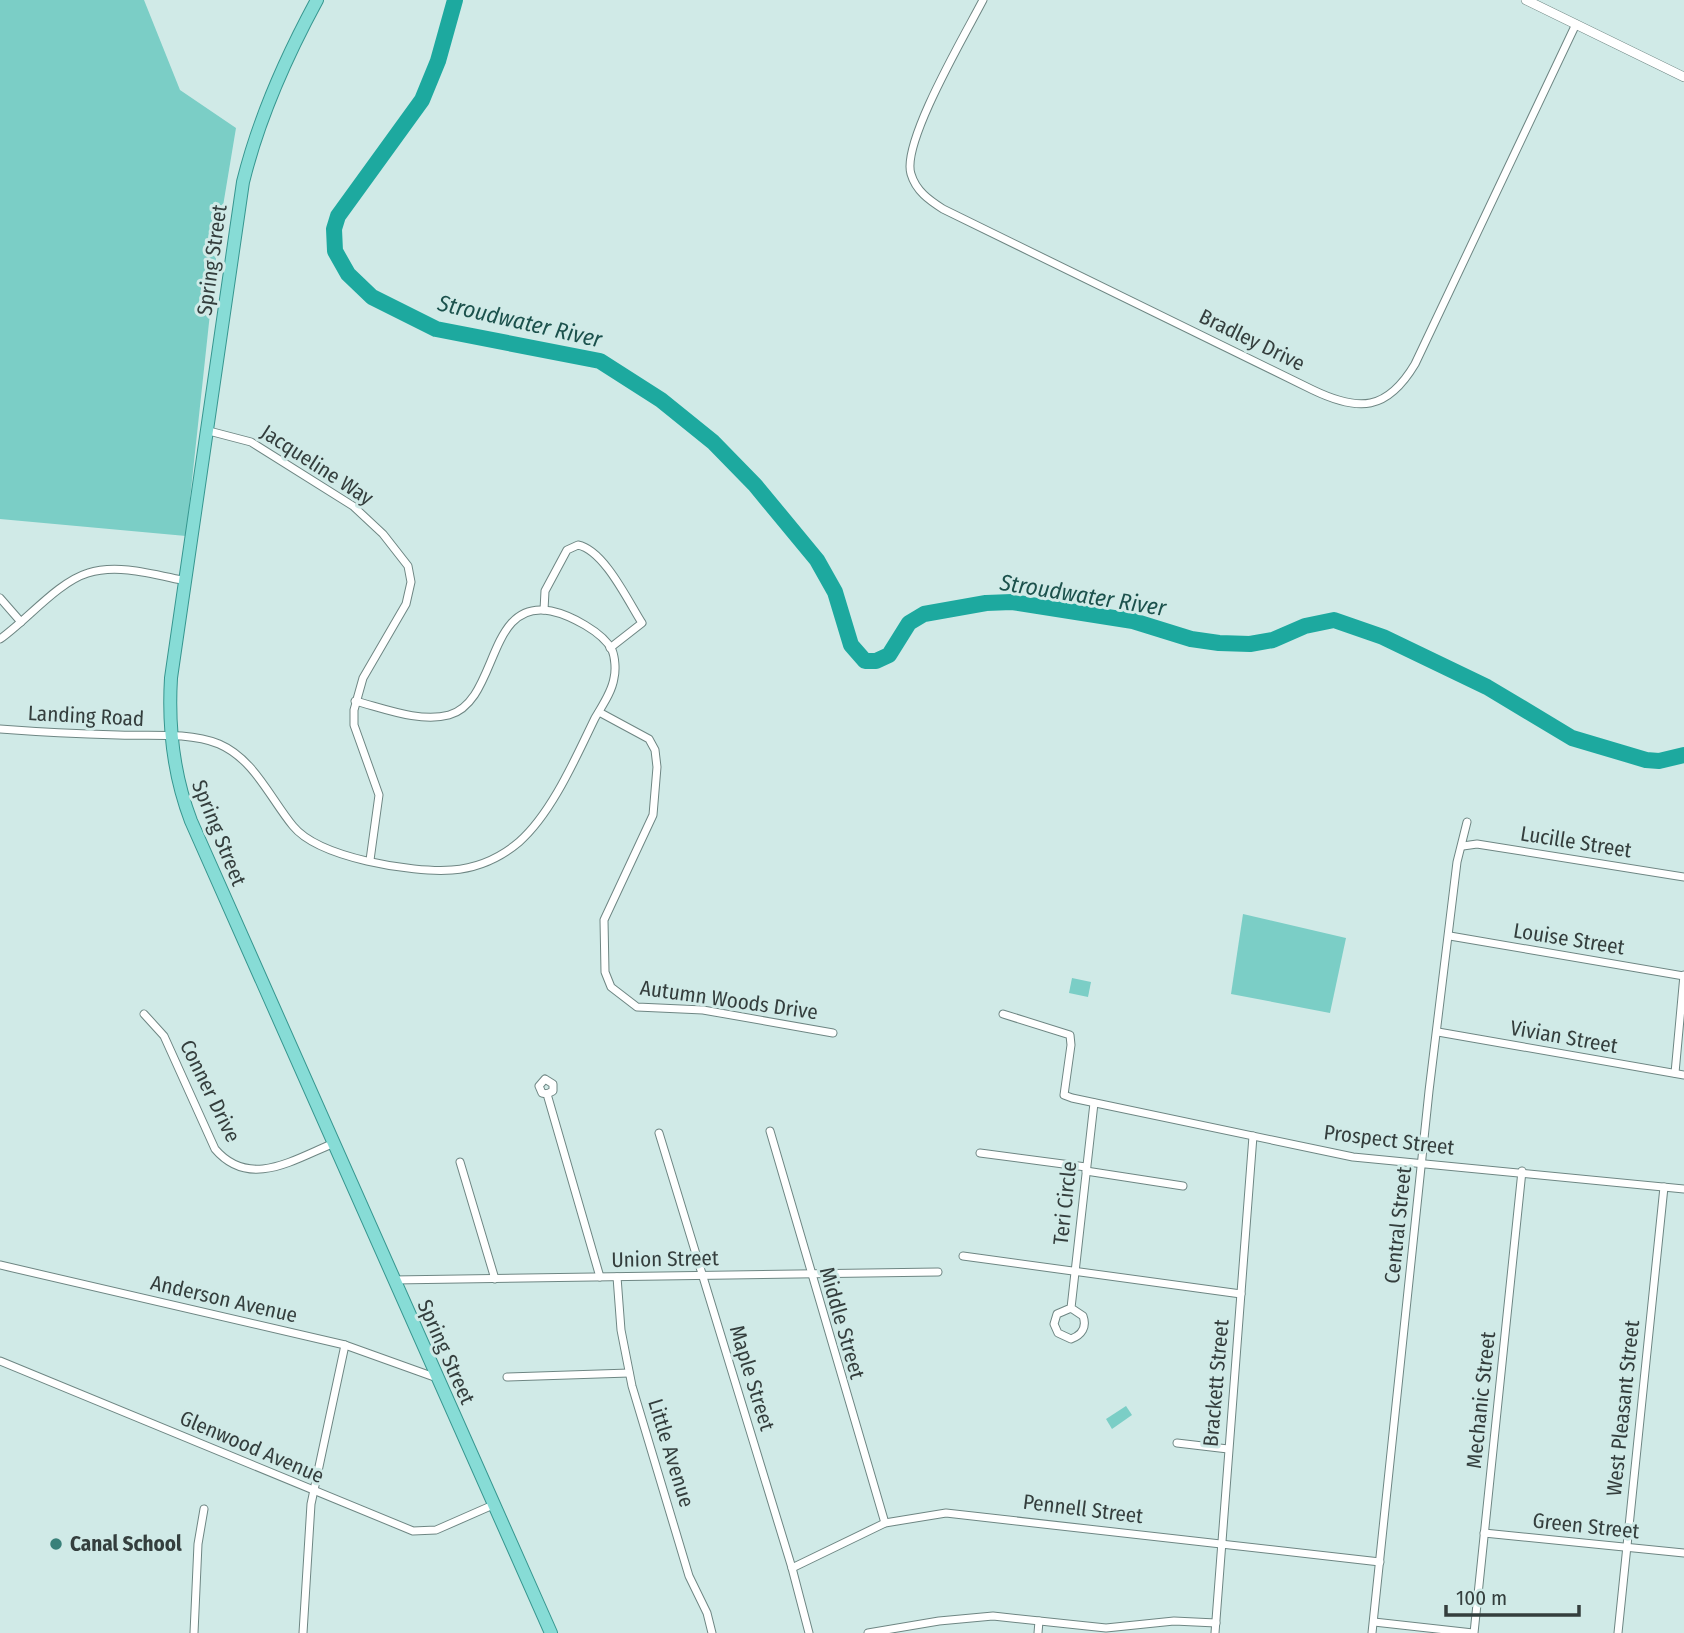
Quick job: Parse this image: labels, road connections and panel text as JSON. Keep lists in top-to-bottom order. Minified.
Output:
{"streets":{"main road":["Spring Street"],"street":["Bradley Drive","Jacqueline Way","Landing Road","Lucille Street","Louise Street","Autumn Woods Drive","Vivian Street","Conner Drive","Prospect Street","Teri Circle","Central Street","Union Street","Anderson Avenue","Middle Street","Maple Street","Brackett Street","Mechanic Street","West Pleasant Street","Glenwood Avenue","Little Avenue","Pennell Street","Green Street"]},"crossings":[["Spring Street","Jacqueline Way"],["Spring Street","Landing Road"],["Spring Street","Conner Drive"],["Spring Street","Union Street"],["Spring Street","Anderson Avenue"],["Spring Street","Glenwood Avenue"],["Jacqueline Way","Landing Road"],["Landing Road","Autumn Woods Drive"],["Lucille Street","Central Street"],["Louise Street","Central Street"],["Vivian Street","Central Street"],["Prospect Street","Teri Circle"],["Prospect Street","Central Street"],["Prospect Street","Brackett Street"],["Prospect Street","Mechanic Street"],["Prospect Street","West Pleasant Street"],["Central Street","Pennell Street"],["Union Street","Middle Street"],["Union Street","Maple Street"],["Union Street","Little Avenue"],["Middle Street","Pennell Street"],["Maple Street","Pennell Street"],["Brackett Street","Pennell Street"],["Mechanic Street","Green Street"],["West Pleasant Street","Green Street"]],"water":["Stroudwater River"],"places":["Canal School"],"scale_bar":"100 m"}
